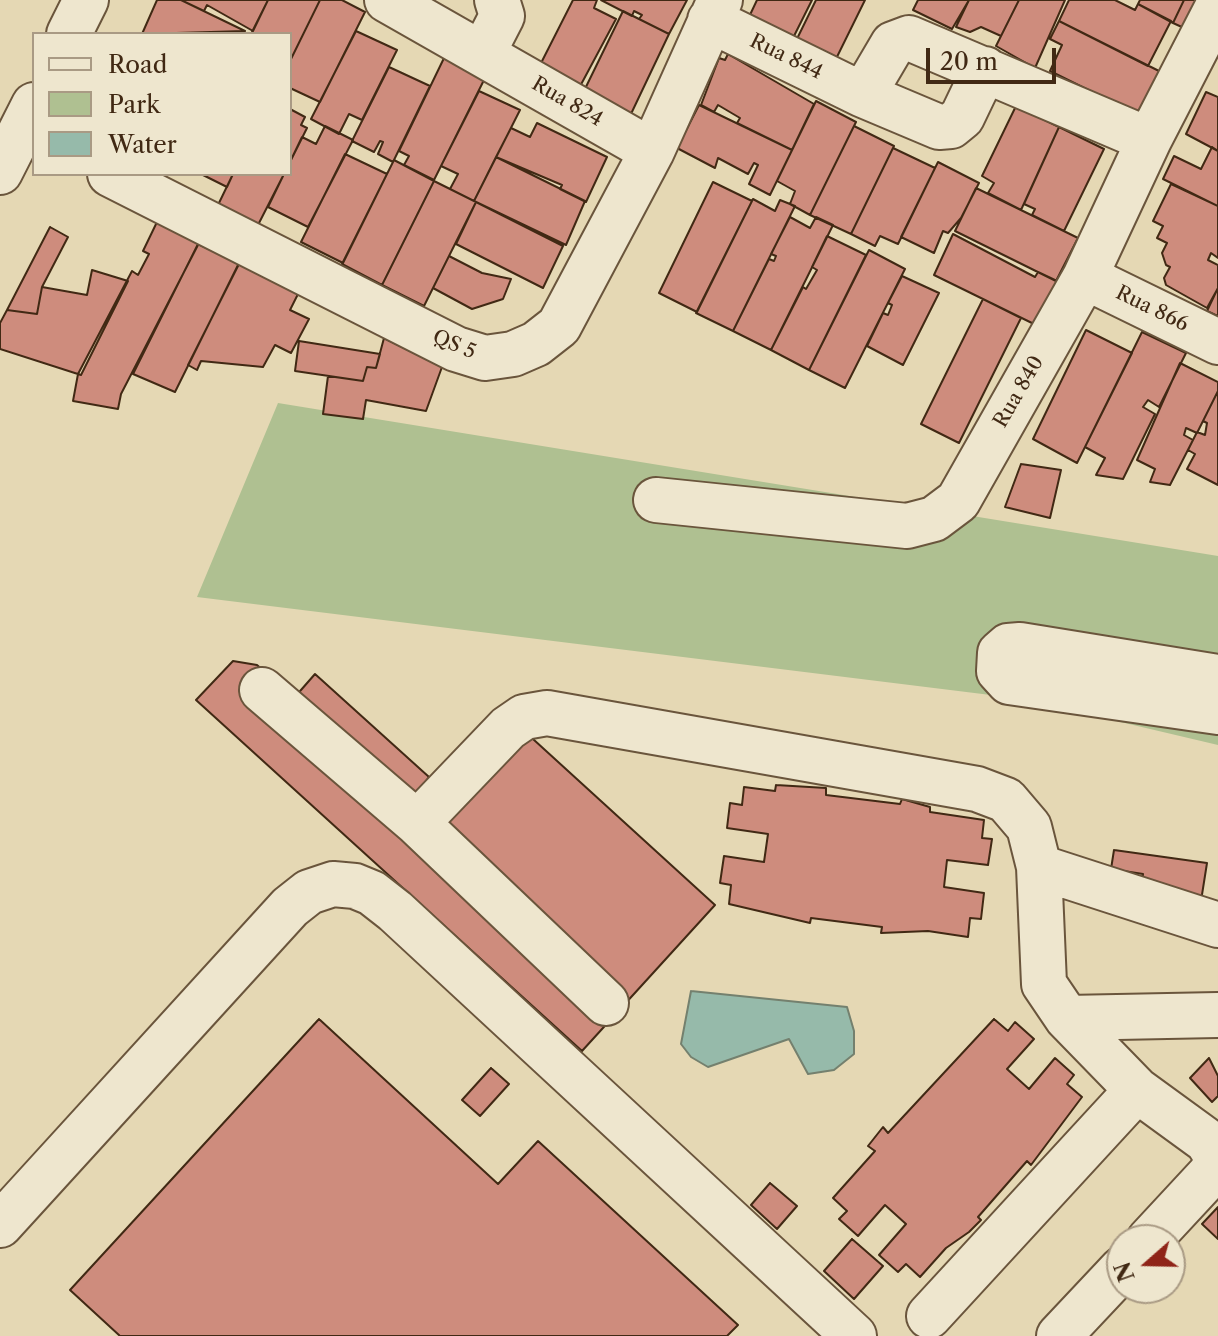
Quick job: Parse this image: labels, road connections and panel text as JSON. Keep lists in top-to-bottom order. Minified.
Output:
{"streets":{"street":["Rua 844","Rua 824","Rua 866","QS 5","Rua 840"]},"crossings":[["Rua 844","QS 5"],["Rua 824","QS 5"],["Rua 866","Rua 840"]],"legend":["Road","Park","Water"],"scale_bar":"20 m","north":"left"}
